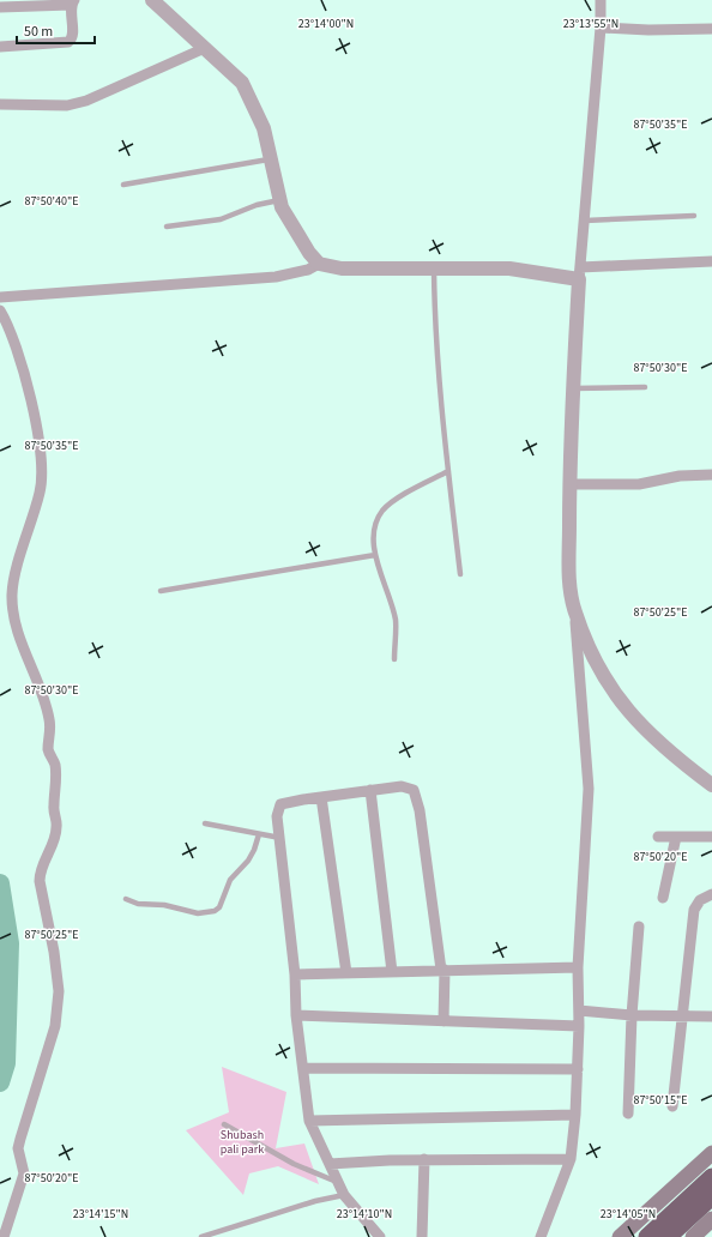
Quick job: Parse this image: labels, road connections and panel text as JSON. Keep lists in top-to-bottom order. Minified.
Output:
{"parks":["Shubash pali park"],"scale_bar":"50 m","coordinates":["23°13'55\"N","23°14'00\"N","87°50'35\"E","87°50'40\"E","87°50'30\"E","87°50'25\"E","87°50'20\"E","87°50'15\"E","23°14'10\"N","23°14'05\"N","23°14'15\"N"]}
